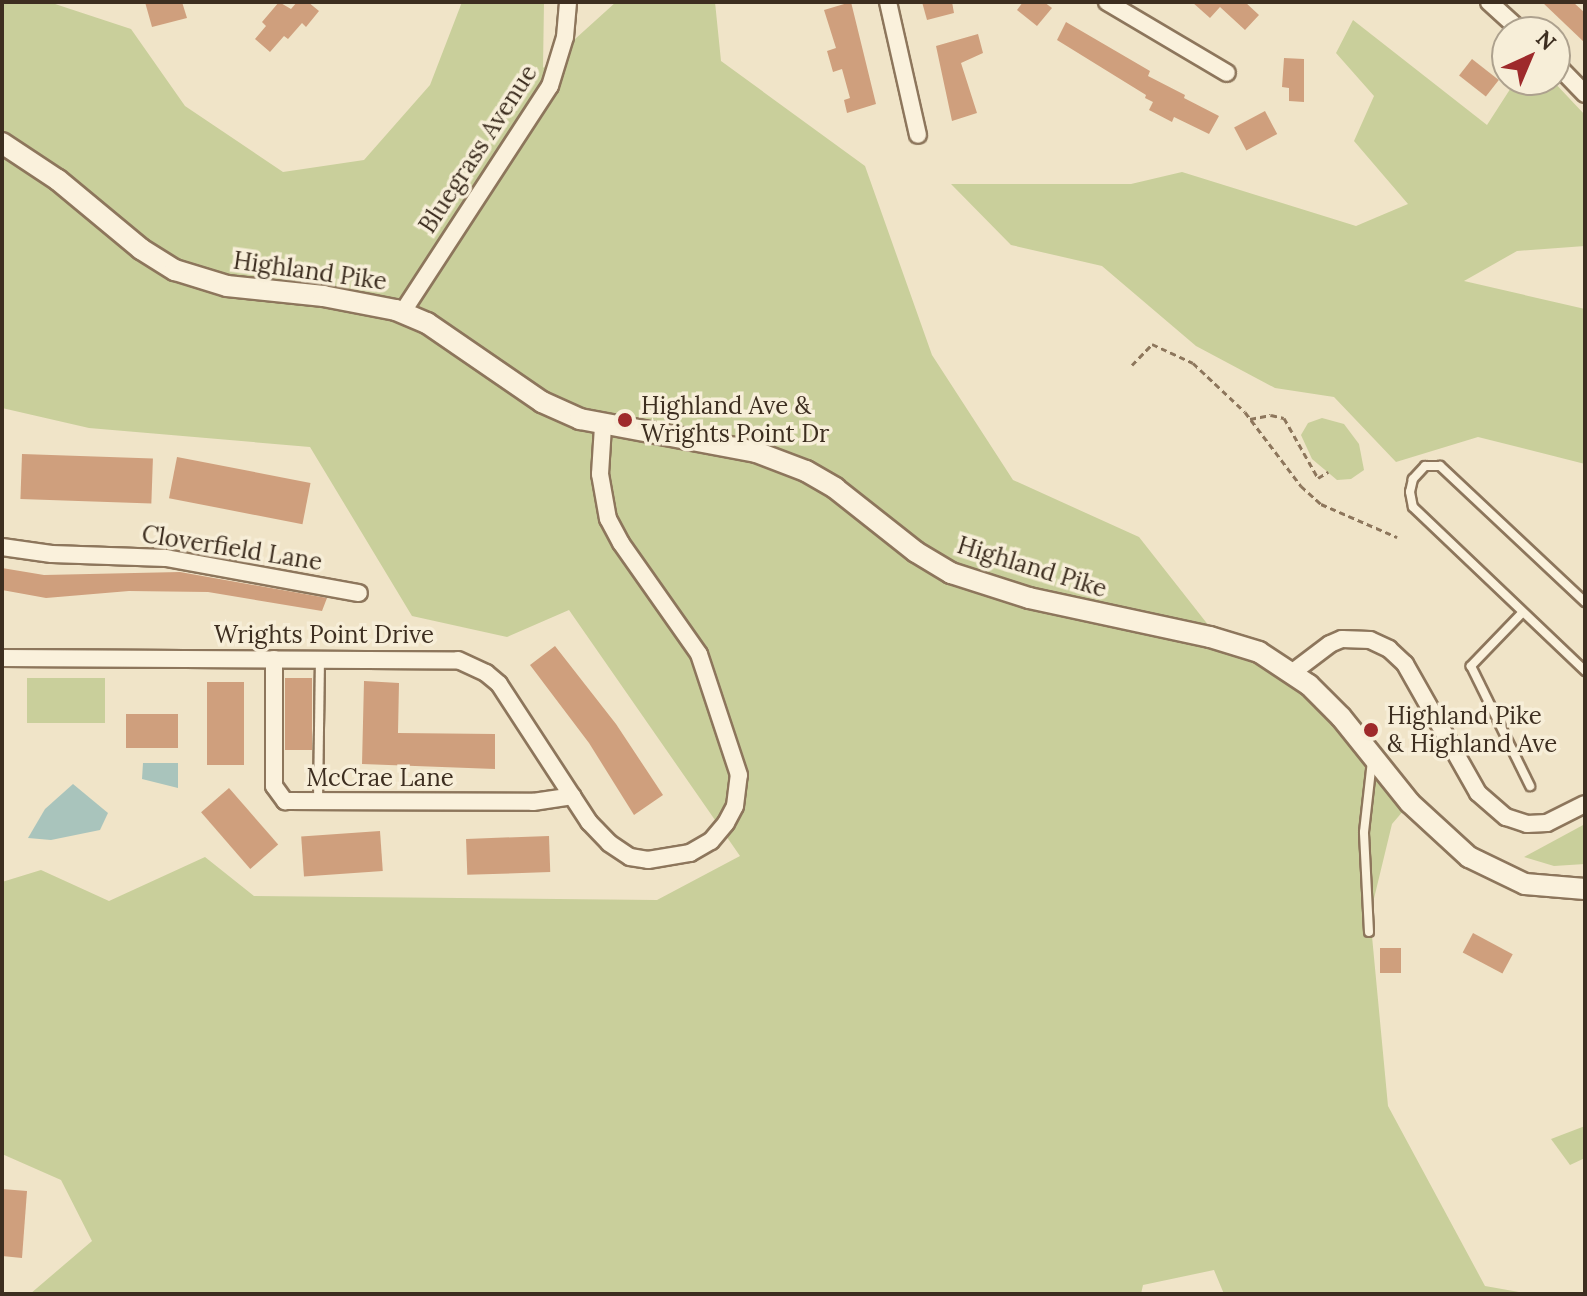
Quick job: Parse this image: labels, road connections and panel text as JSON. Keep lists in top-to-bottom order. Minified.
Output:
{"streets":{"street":["Bluegrass Avenue","Highland Pike","Cloverfield Lane","Wrights Point Drive","McCrae Lane"]},"crossings":[["Bluegrass Avenue","Highland Pike"],["Highland Pike","Wrights Point Drive"],["Wrights Point Drive","McCrae Lane"]],"places":["Highland Ave & Wrights Point Dr","Highland Pike & Highland Ave"],"north":"top right"}
